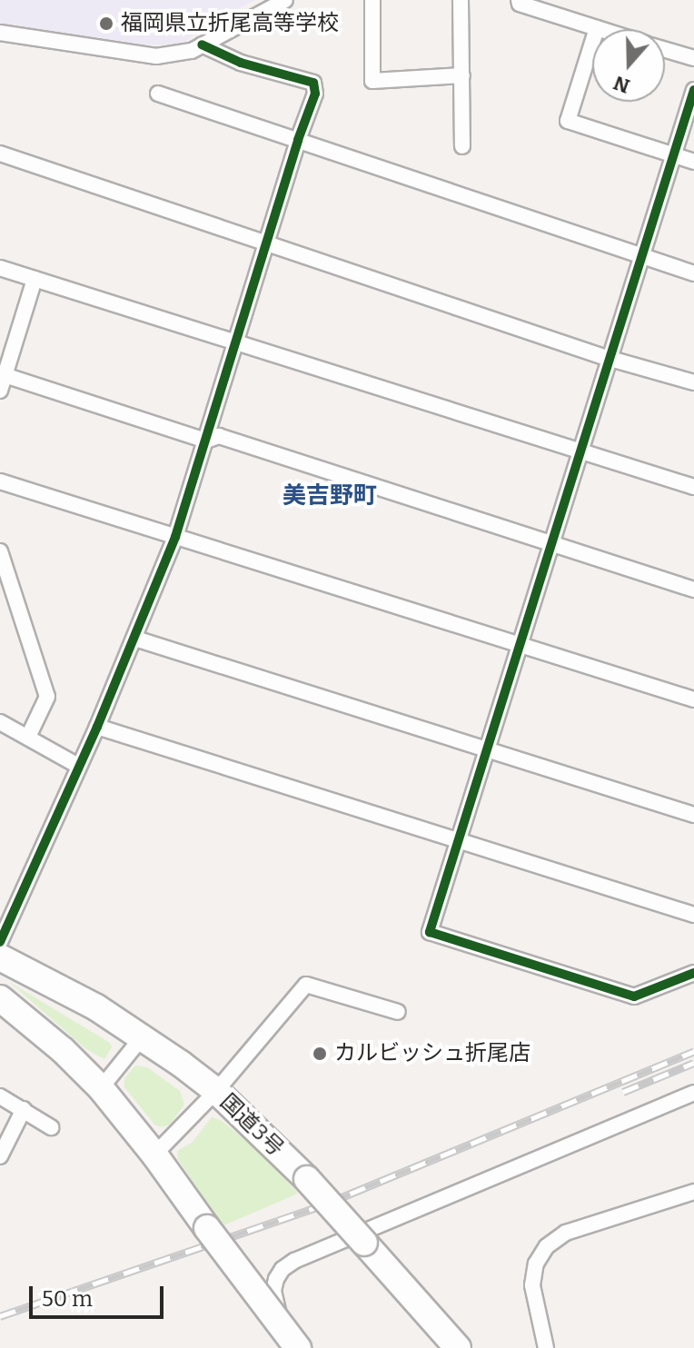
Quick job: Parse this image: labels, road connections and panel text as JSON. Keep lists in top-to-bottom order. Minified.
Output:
{"streets":{"highway":["国道3号"]},"districts":["美吉野町"],"places":["福岡県立折尾高等学校","カルビッシュ折尾店"],"scale_bar":"50 m","north":"bottom"}
